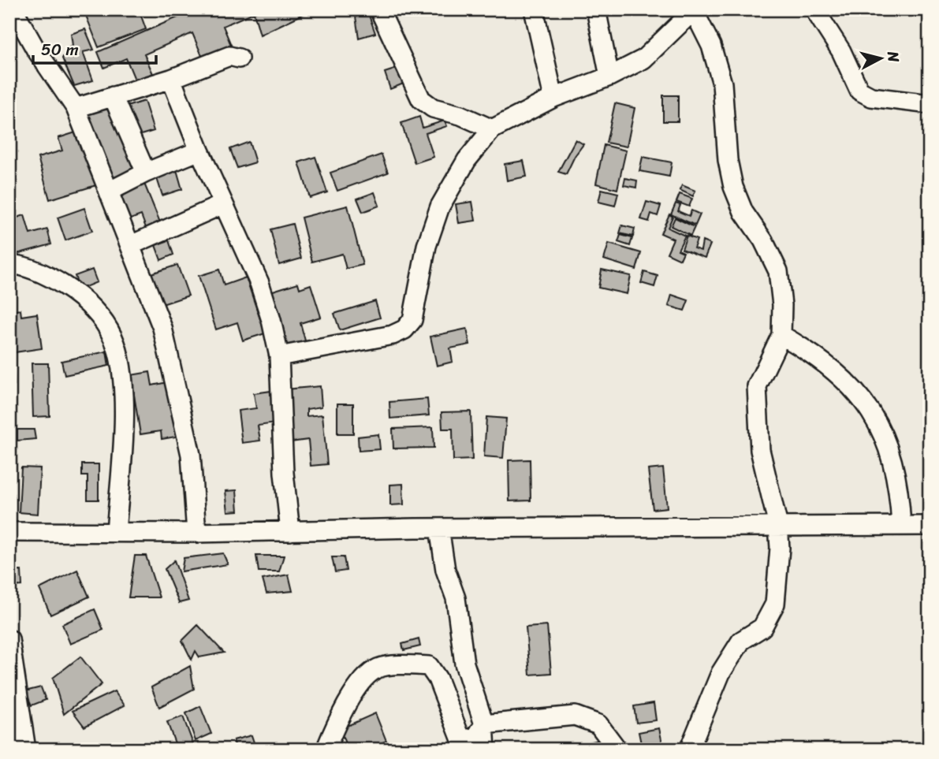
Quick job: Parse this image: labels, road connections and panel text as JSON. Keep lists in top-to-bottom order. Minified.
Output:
{"scale_bar":"50 m","north":"right"}
